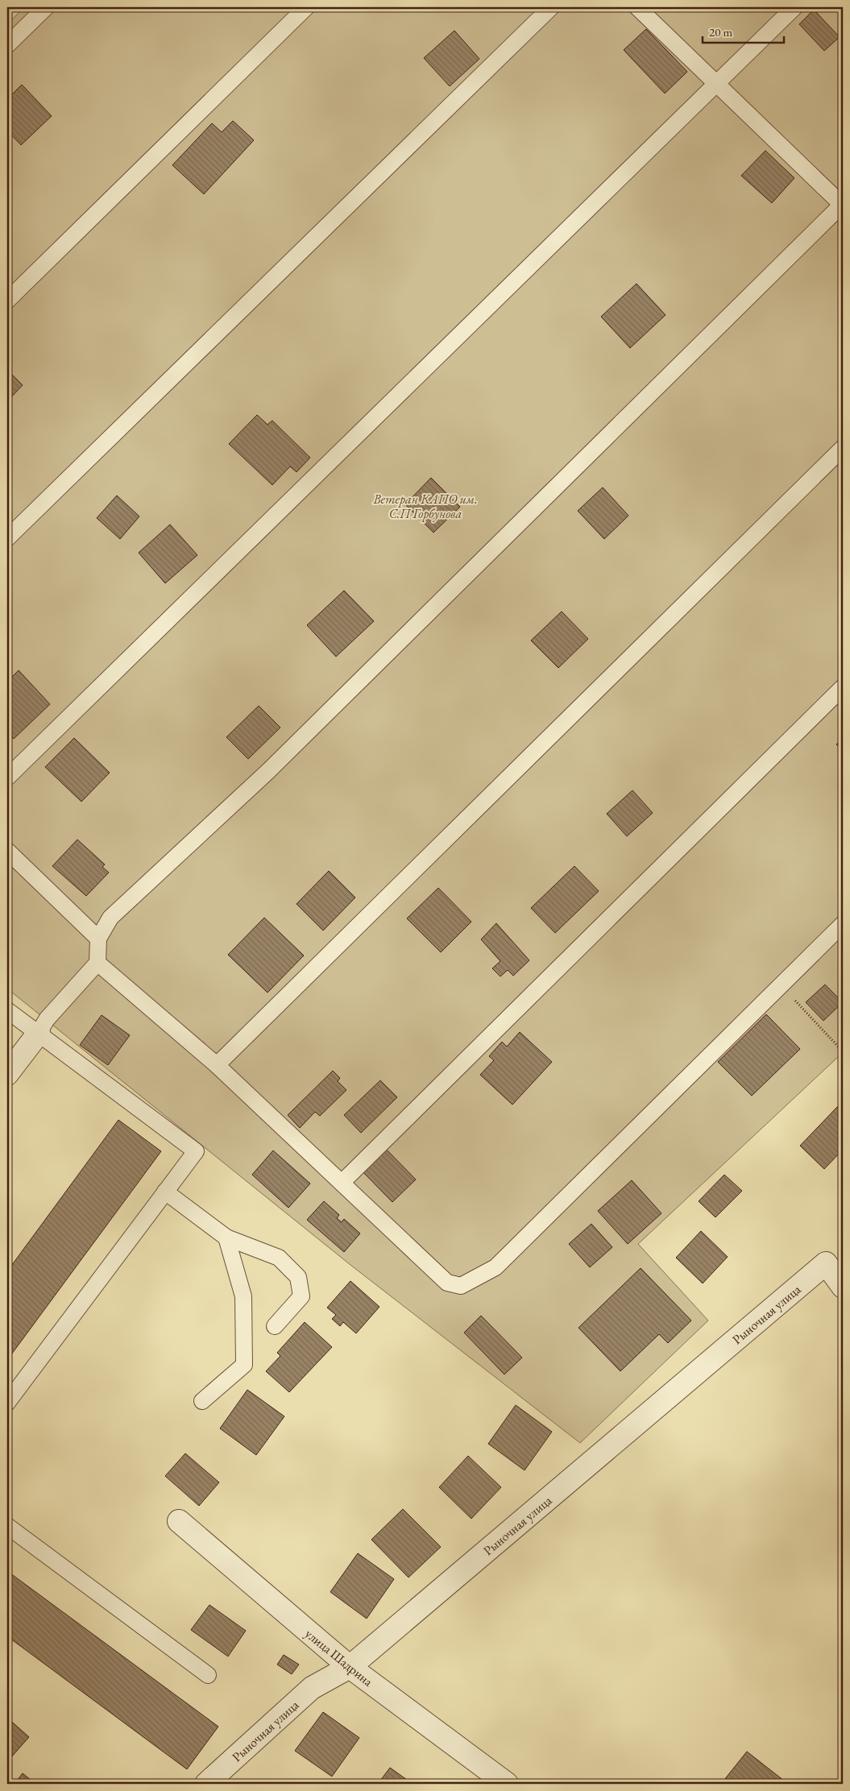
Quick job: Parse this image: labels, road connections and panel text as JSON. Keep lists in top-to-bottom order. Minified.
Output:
{"streets":{"street":["Рыночная улица","улица Шадрина"]},"crossings":[["Рыночная улица","улица Шадрина"]],"parks":["Ветеран КАПО им. С.П Горбунова"],"scale_bar":"20 m"}
